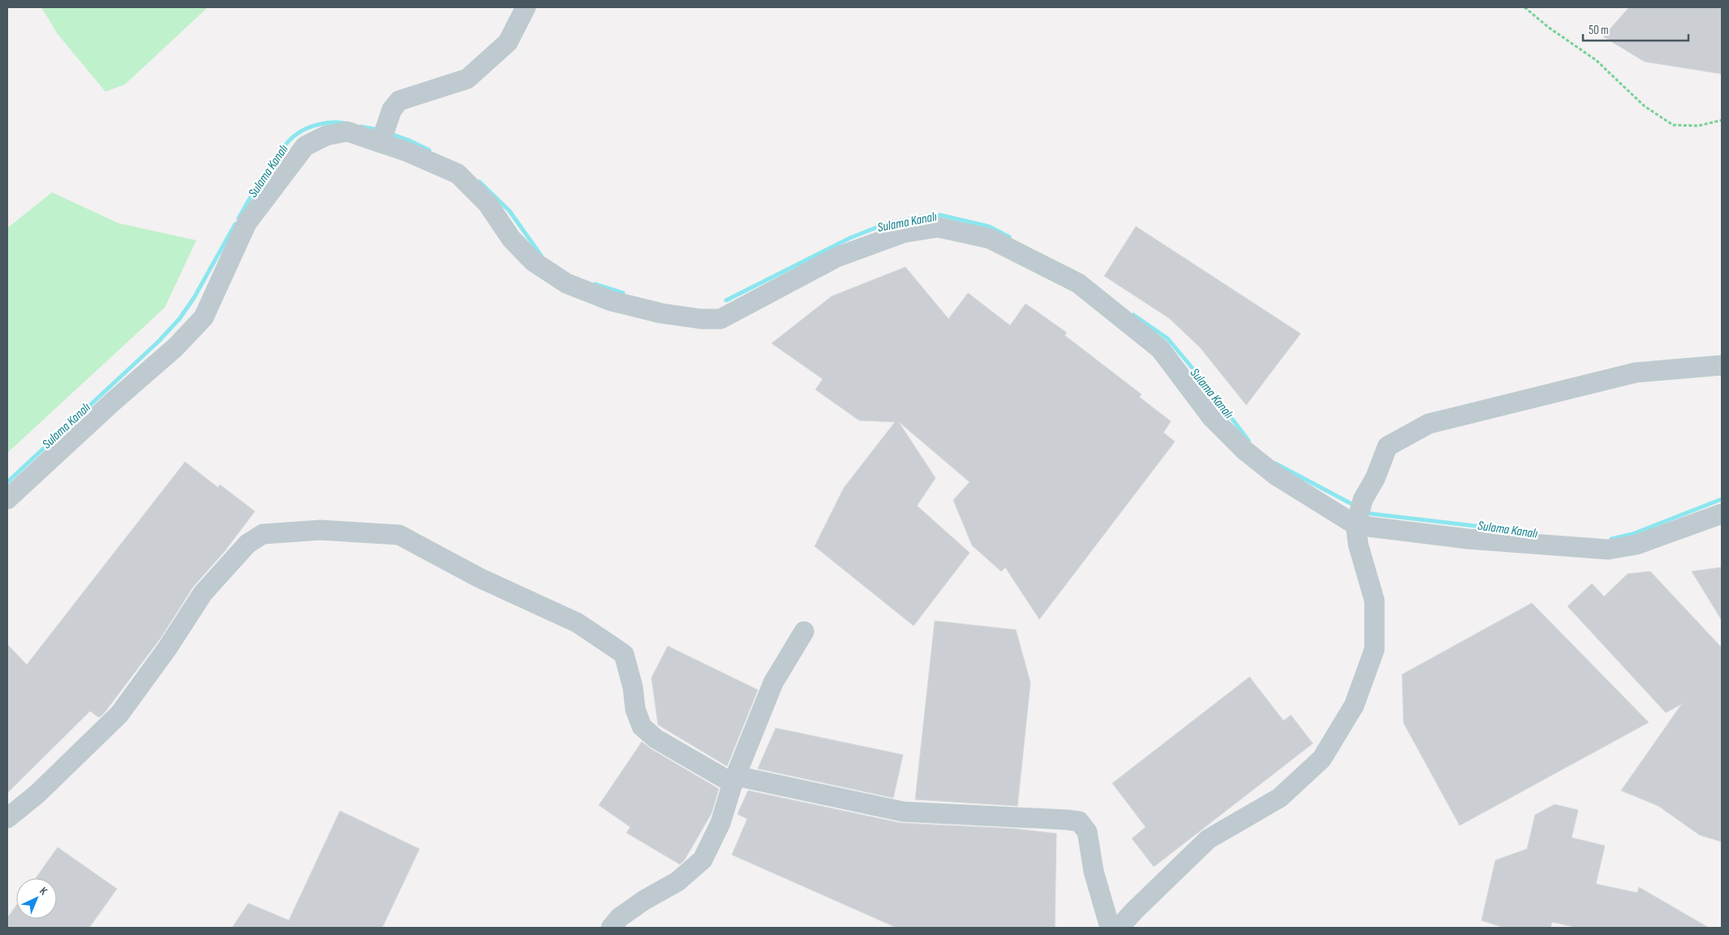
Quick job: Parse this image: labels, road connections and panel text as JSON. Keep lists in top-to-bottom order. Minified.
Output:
{"water":["Sulama Kanalı"],"scale_bar":"50 m","north":"top right"}
